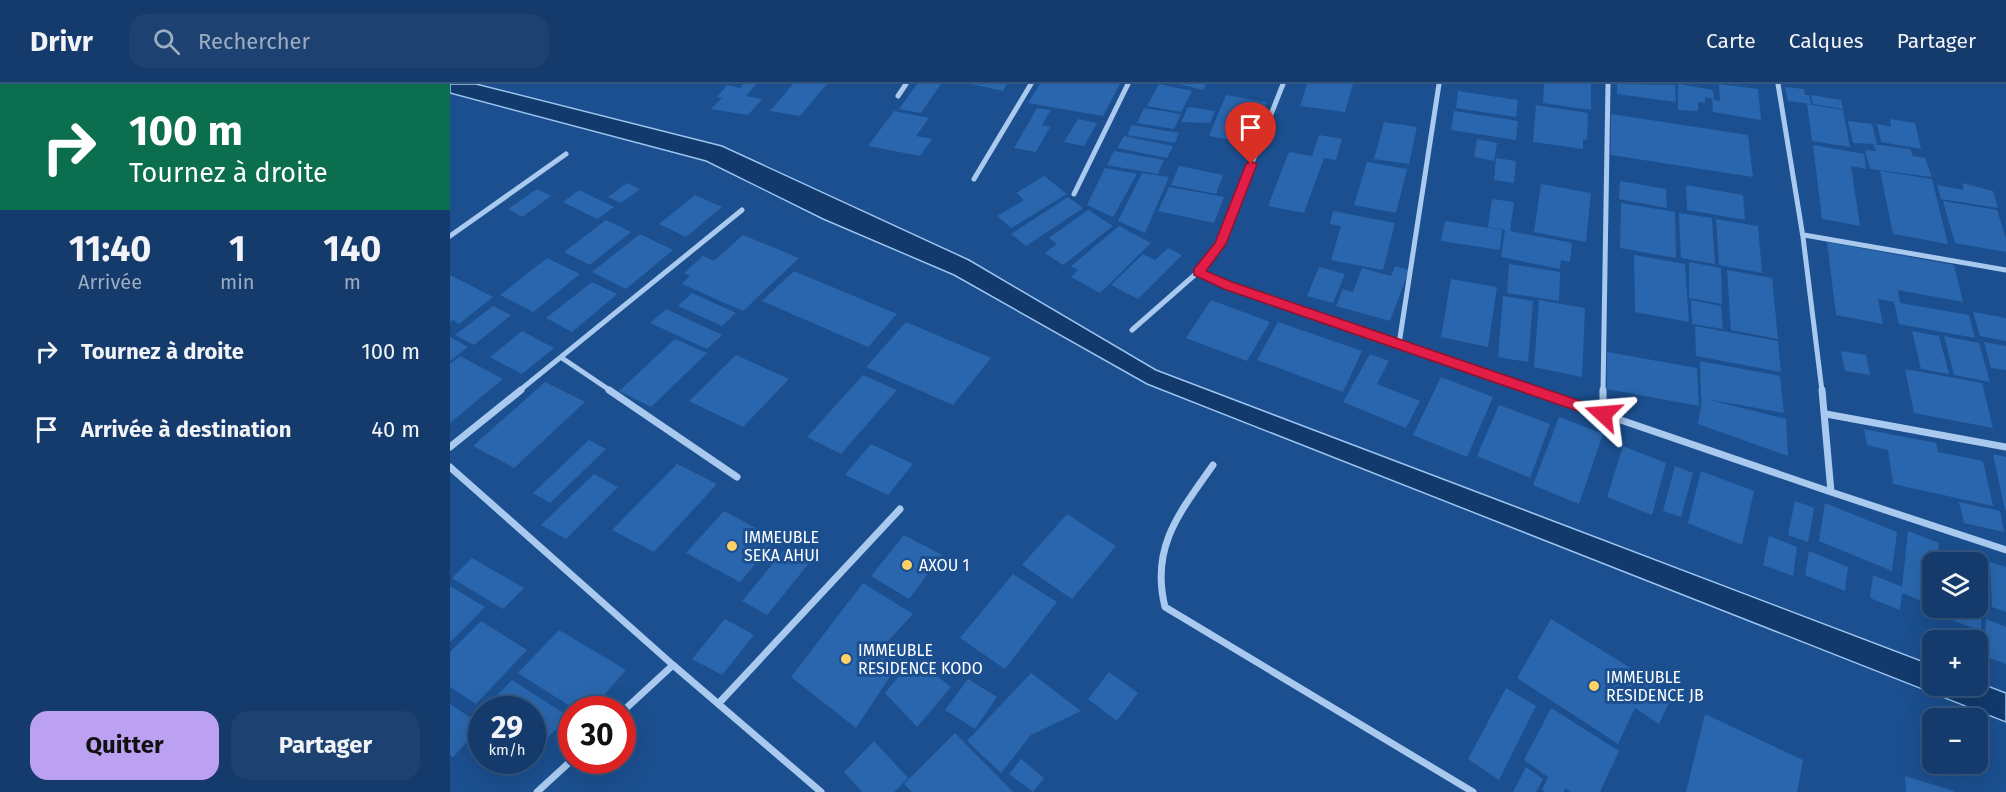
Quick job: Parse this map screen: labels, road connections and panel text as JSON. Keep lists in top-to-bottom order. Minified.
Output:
{"places":["IMMEUBLE SEKA AHUI","AXOU 1","IMMEUBLE RESIDENCE KODO","IMMEUBLE RESIDENCE JB"],"page":{"header":"Drivr","search":"Rechercher","nav":["Carte","Calques","Partager"],"turn":["100 m","Tournez à droite"],"eta":["11:40","Arrivée","1","min","140","m"],"list":[{"name":"Tournez à droite","value":"100 m"},{"name":"Arrivée à destination","value":"40 m"}],"map_buttons":["+","−"],"speed":"29 km/h","limit":"30","buttons":["Quitter","Partager"]}}
